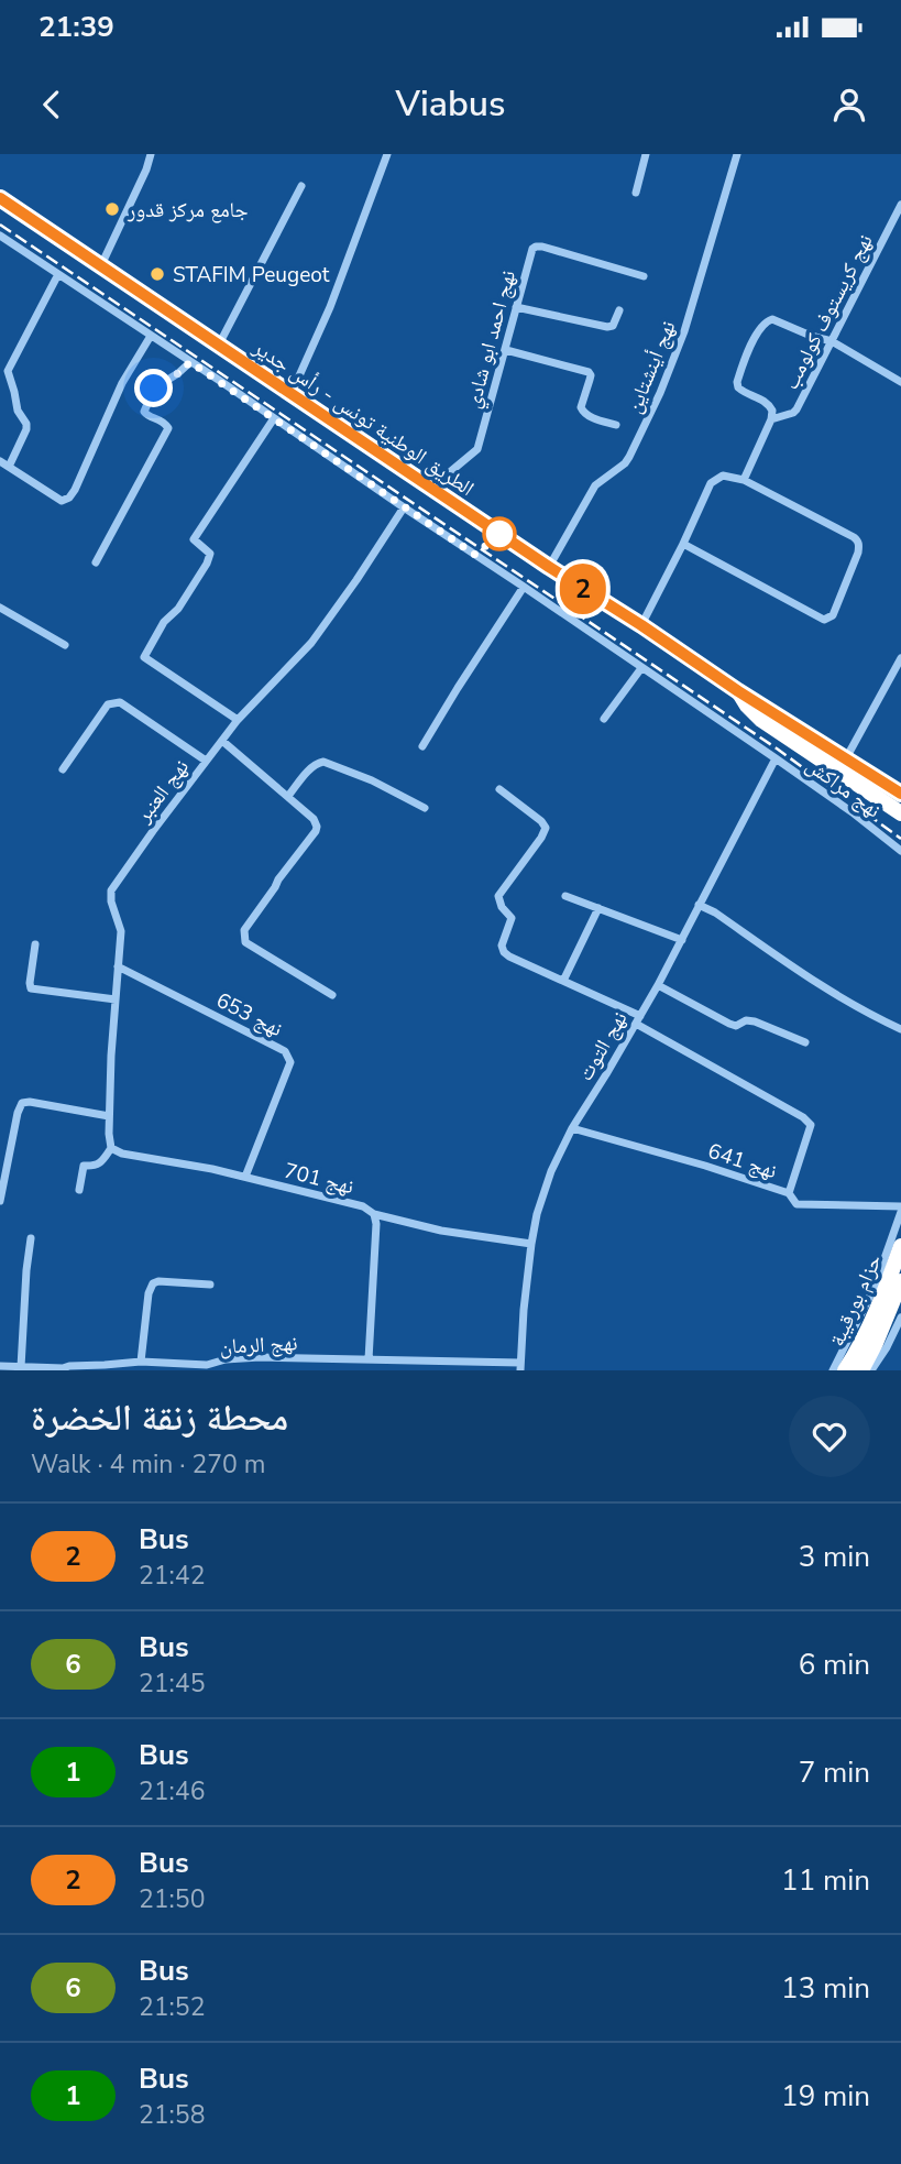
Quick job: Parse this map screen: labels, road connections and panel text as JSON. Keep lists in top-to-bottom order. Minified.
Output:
{"streets":{"highway":["حزام بورقيبة"],"main road":["الطريق الوطنية تونس - رأس جدير"],"street":["نهج كريستوف كولومب","نهج احمد ابو شادي","نهج أينشتاين","نهج مراكش","نهج العنبر","نهج 653","نهج التوت","نهج 641","نهج 701","نهج الرمان"]},"crossings":[["نهج احمد ابو شادي","الطريق الوطنية تونس - رأس جدير"],["نهج أينشتاين","الطريق الوطنية تونس - رأس جدير"],["نهج مراكش","نهج العنبر"],["نهج مراكش","نهج التوت"],["نهج العنبر","نهج 653"],["نهج العنبر","نهج 701"],["نهج 653","نهج 701"],["نهج التوت","نهج 641"],["نهج التوت","نهج الرمان"],["نهج 701","نهج الرمان"]],"places":["جامع مركز قدور","STAFIM Peugeot"],"lines":["bus line 2"],"page":{"status":"21:39","header":"Viabus","on_map":"2","heading":["محطة زنقة الخضرة","Walk · 4 min · 270 m"],"list":[{"mark":"2","name":"Bus","note":"21:42","value":"3 min"},{"mark":"6","name":"Bus","note":"21:45","value":"6 min"},{"mark":"1","name":"Bus","note":"21:46","value":"7 min"},{"mark":"2","name":"Bus","note":"21:50","value":"11 min"},{"mark":"6","name":"Bus","note":"21:52","value":"13 min"},{"mark":"1","name":"Bus","note":"21:58","value":"19 min"}]}}
